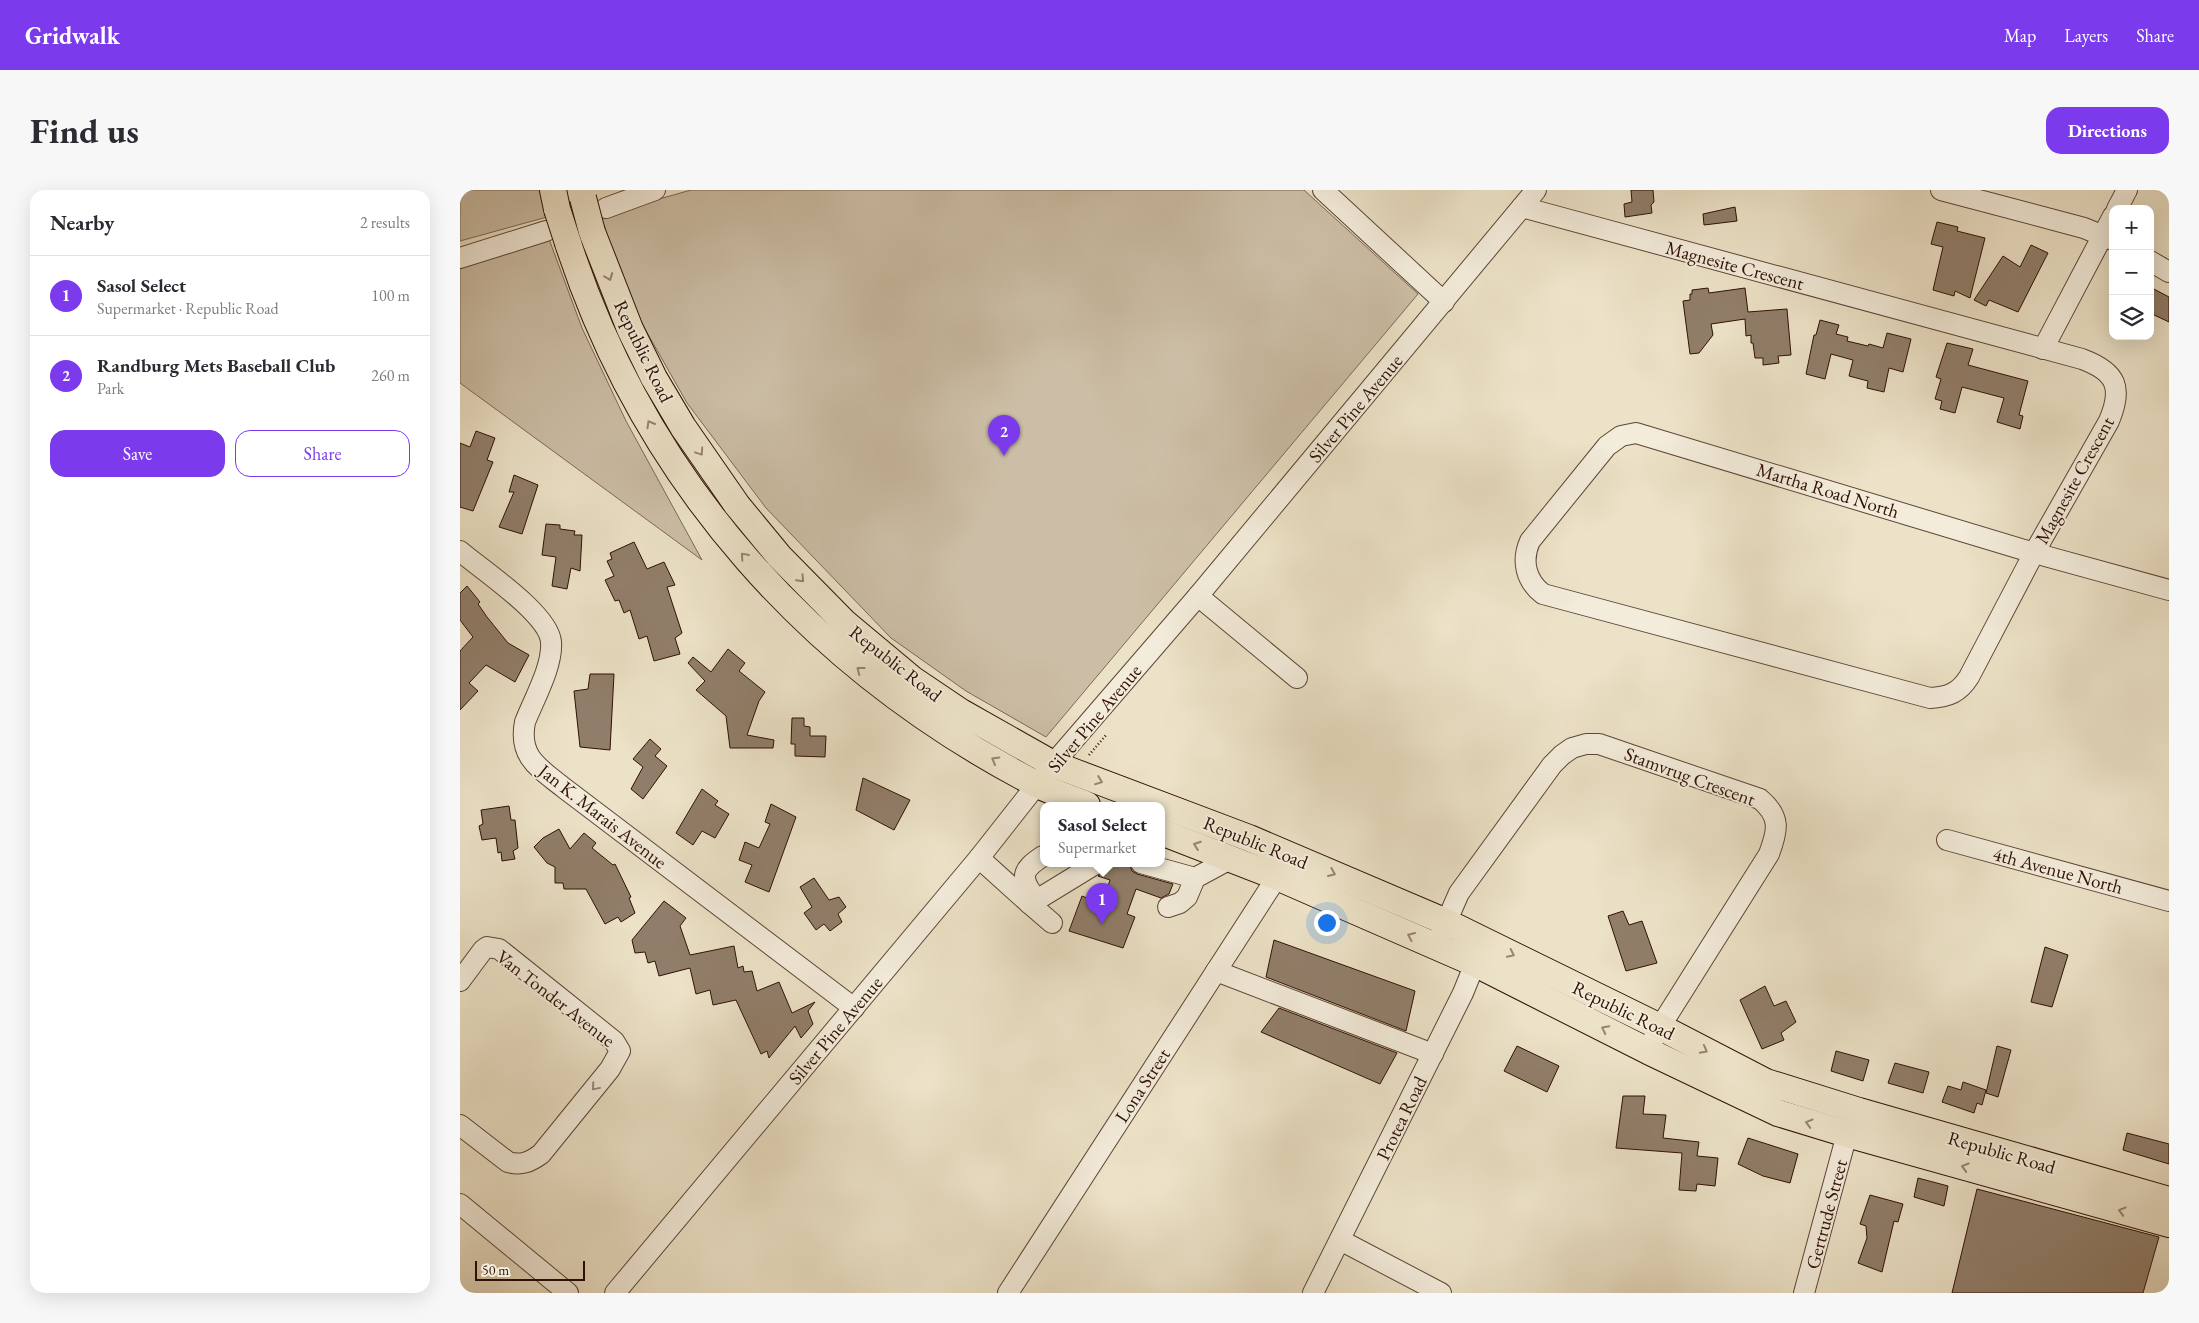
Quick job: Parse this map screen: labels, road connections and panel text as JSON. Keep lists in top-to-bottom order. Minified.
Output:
{"streets":{"main road":["Republic Road"],"street":["Magnesite Crescent","Silver Pine Avenue","Martha Road North","Stamvrug Crescent","Jan K. Marais Avenue","4th Avenue North","Van Tonder Avenue","Lona Street","Protea Road","Gertrude Street"]},"crossings":[["Magnesite Crescent","Silver Pine Avenue"],["Magnesite Crescent","Martha Road North"],["Republic Road","Silver Pine Avenue"],["Republic Road","Stamvrug Crescent"],["Republic Road","Lona Street"],["Republic Road","Protea Road"],["Republic Road","Gertrude Street"],["Silver Pine Avenue","Jan K. Marais Avenue"]],"scale_bar":"50 m","page":{"header":"Gridwalk","nav":["Map","Layers","Share"],"buttons":["Directions",["Save","Share"]],"title":"Find us","heading":["Nearby","2 results"],"map_buttons":["+","−"],"list":[{"mark":"1","name":"Sasol Select","note":"Supermarket · Republic Road","value":"100 m"},{"mark":"2","name":"Randburg Mets Baseball Club","note":"Park","value":"260 m"}],"pins":["2","1"],"popup":["Sasol Select","Supermarket"],"scale":"50 m"}}
